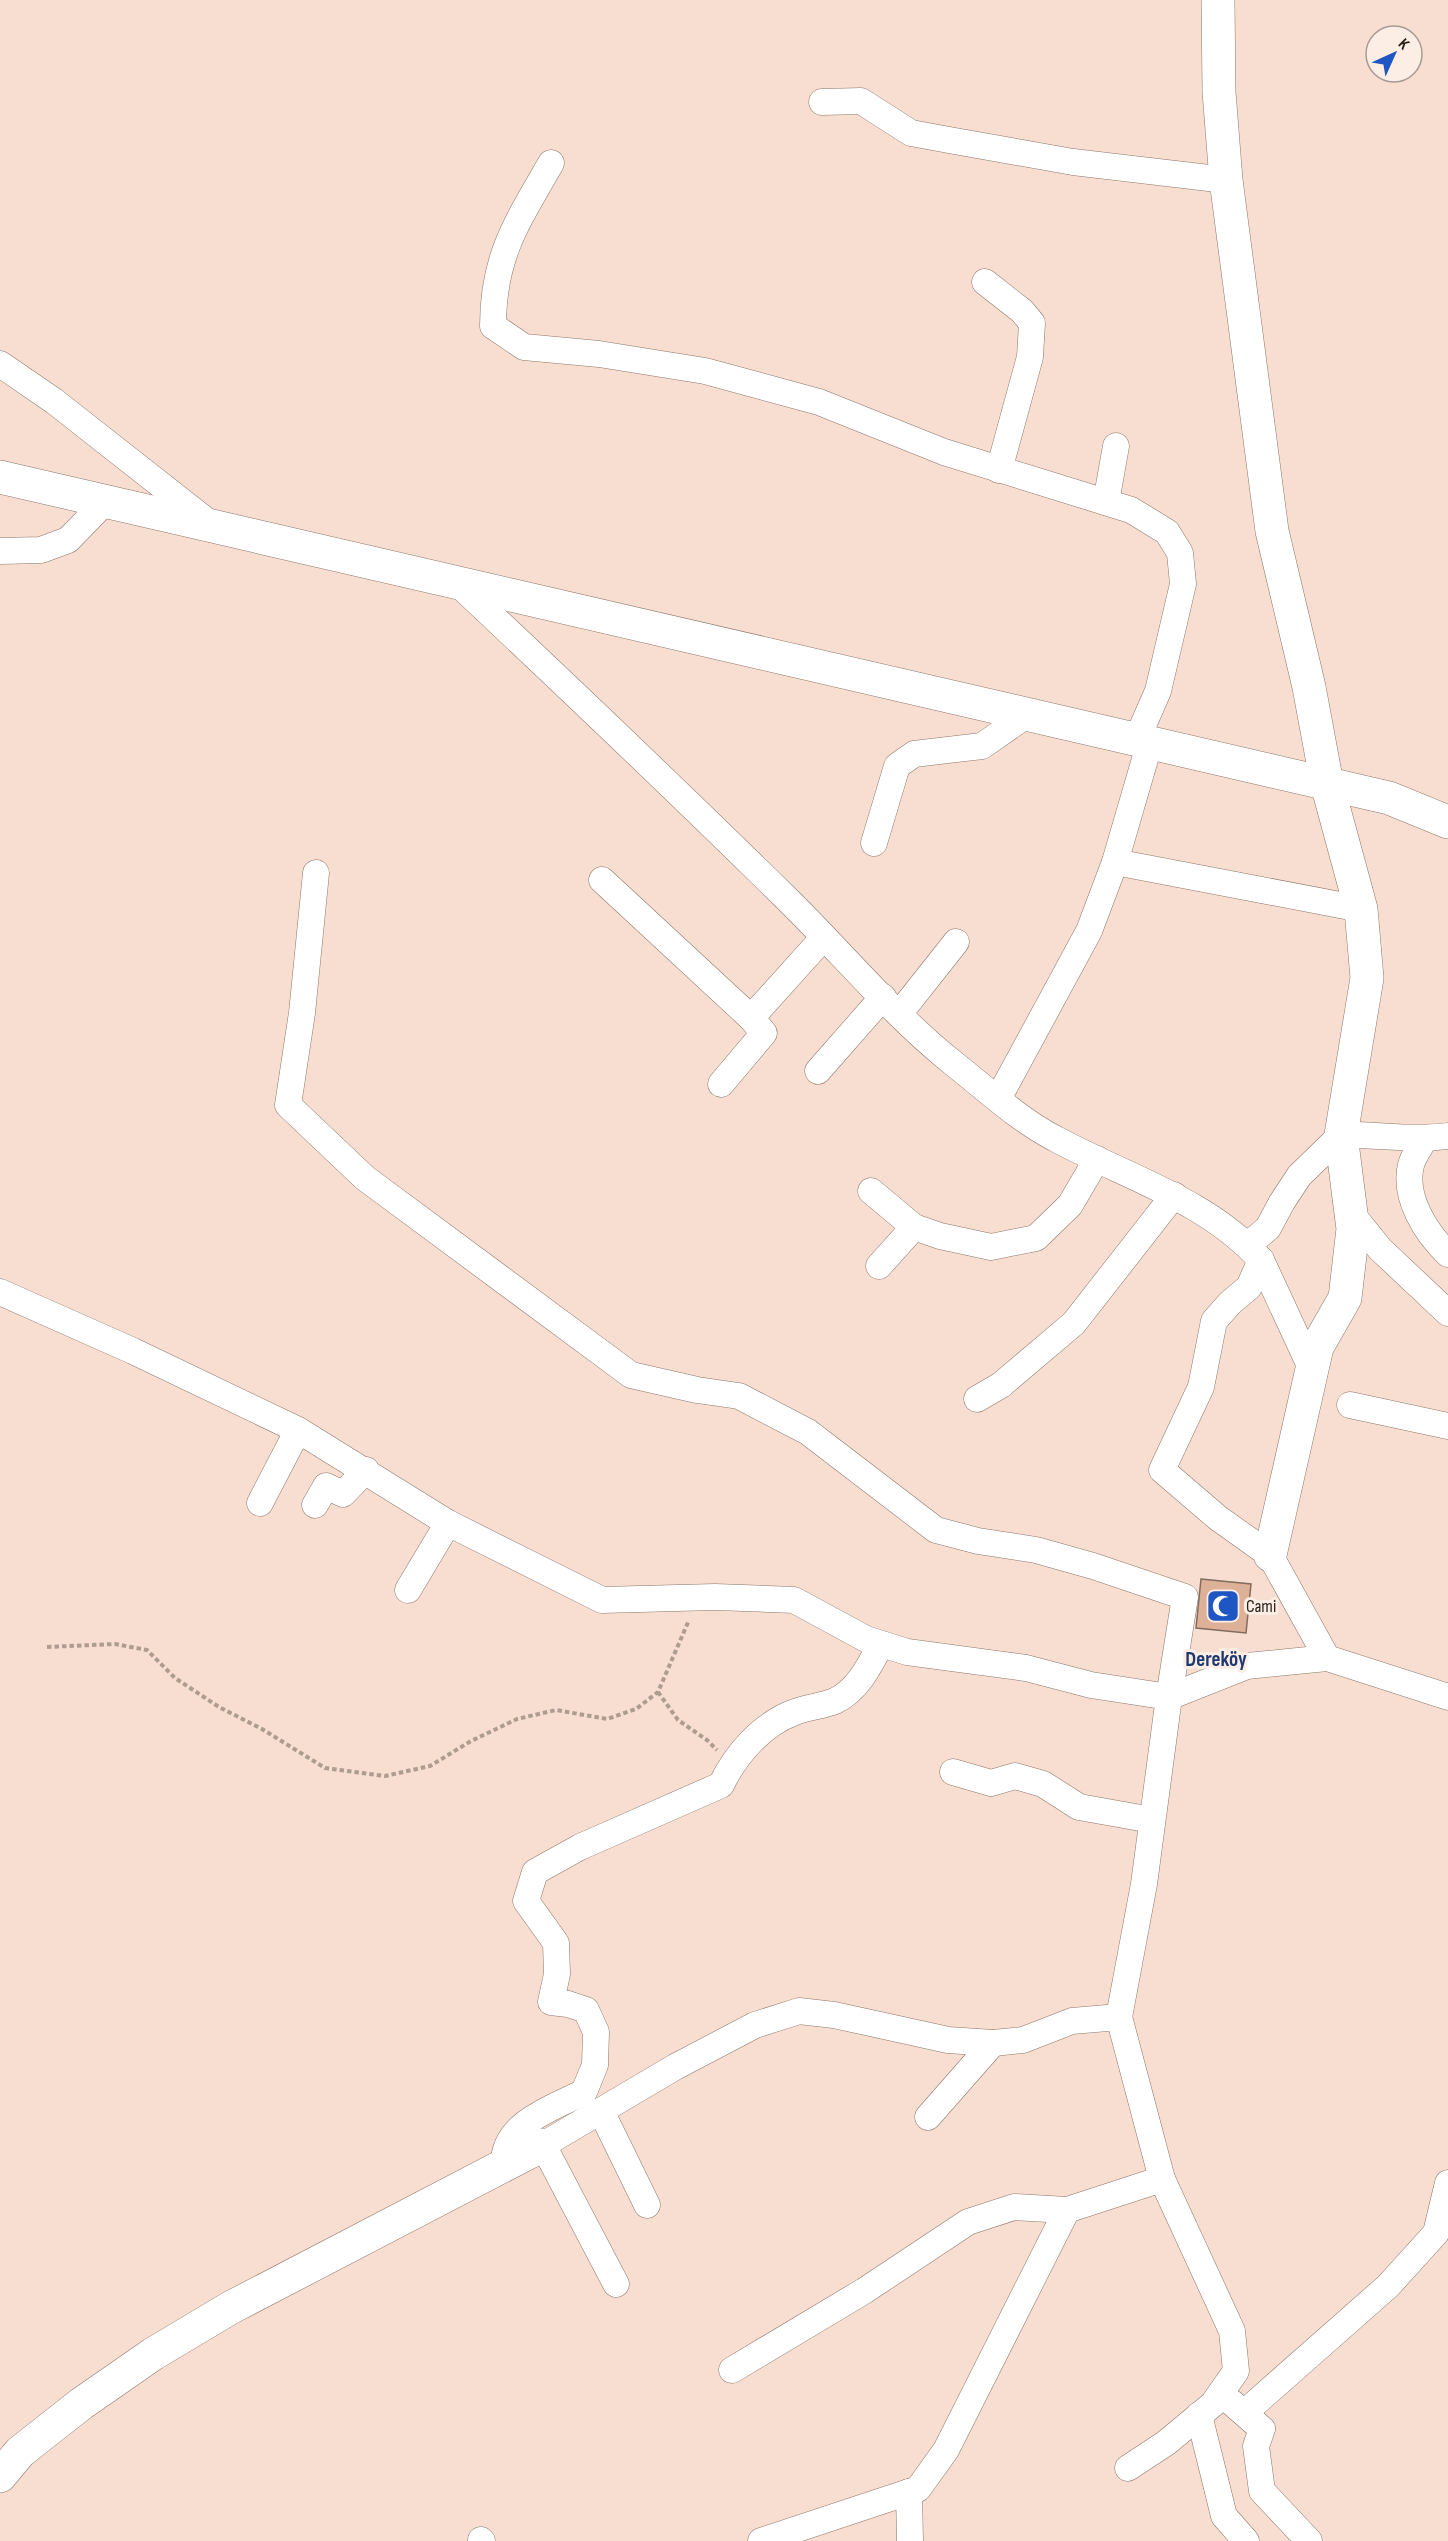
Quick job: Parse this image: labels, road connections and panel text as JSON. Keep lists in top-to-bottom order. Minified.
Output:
{"districts":["Dereköy"],"places":{"mosque":["Cami"]},"north":"top right"}
